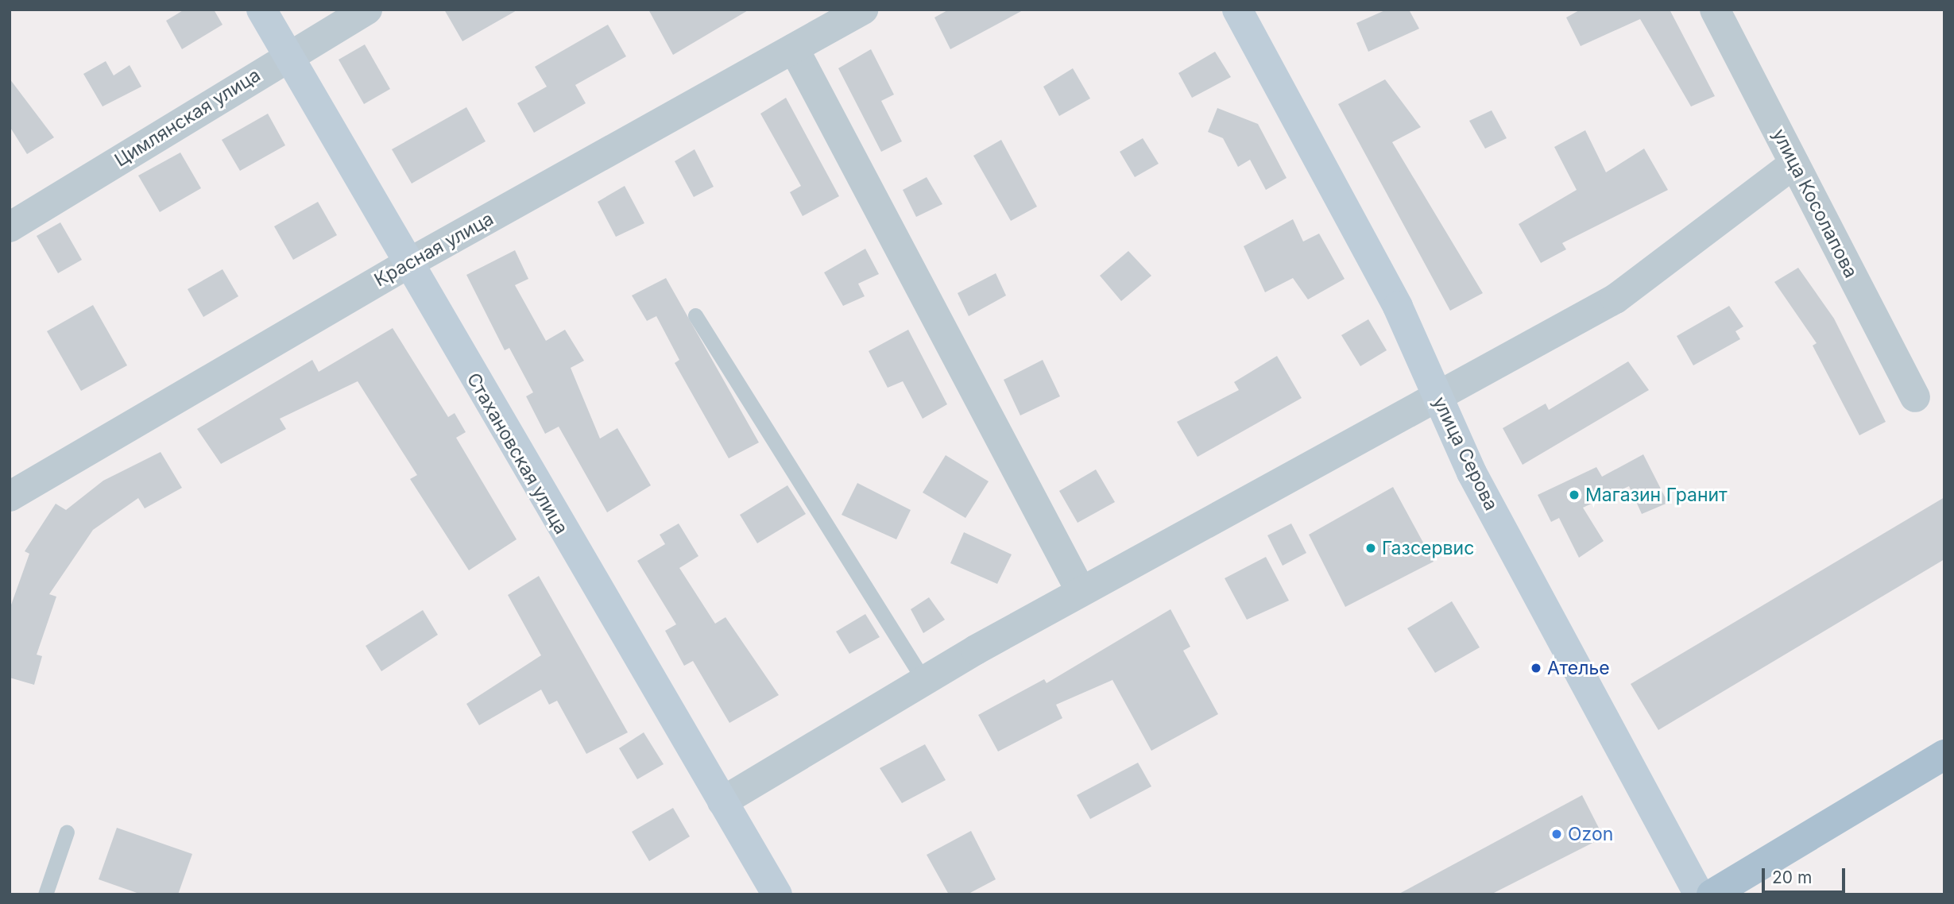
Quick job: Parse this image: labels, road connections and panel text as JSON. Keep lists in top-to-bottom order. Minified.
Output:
{"streets":{"street":["Цимлянская улица","улица Косолапова","Красная улица","Стахановская улица","улица Серова"]},"crossings":[["Цимлянская улица","Стахановская улица"],["Красная улица","Стахановская улица"]],"places":["Магазин Гранит","Газсервис","Ателье","Ozon"],"scale_bar":"20 m"}
